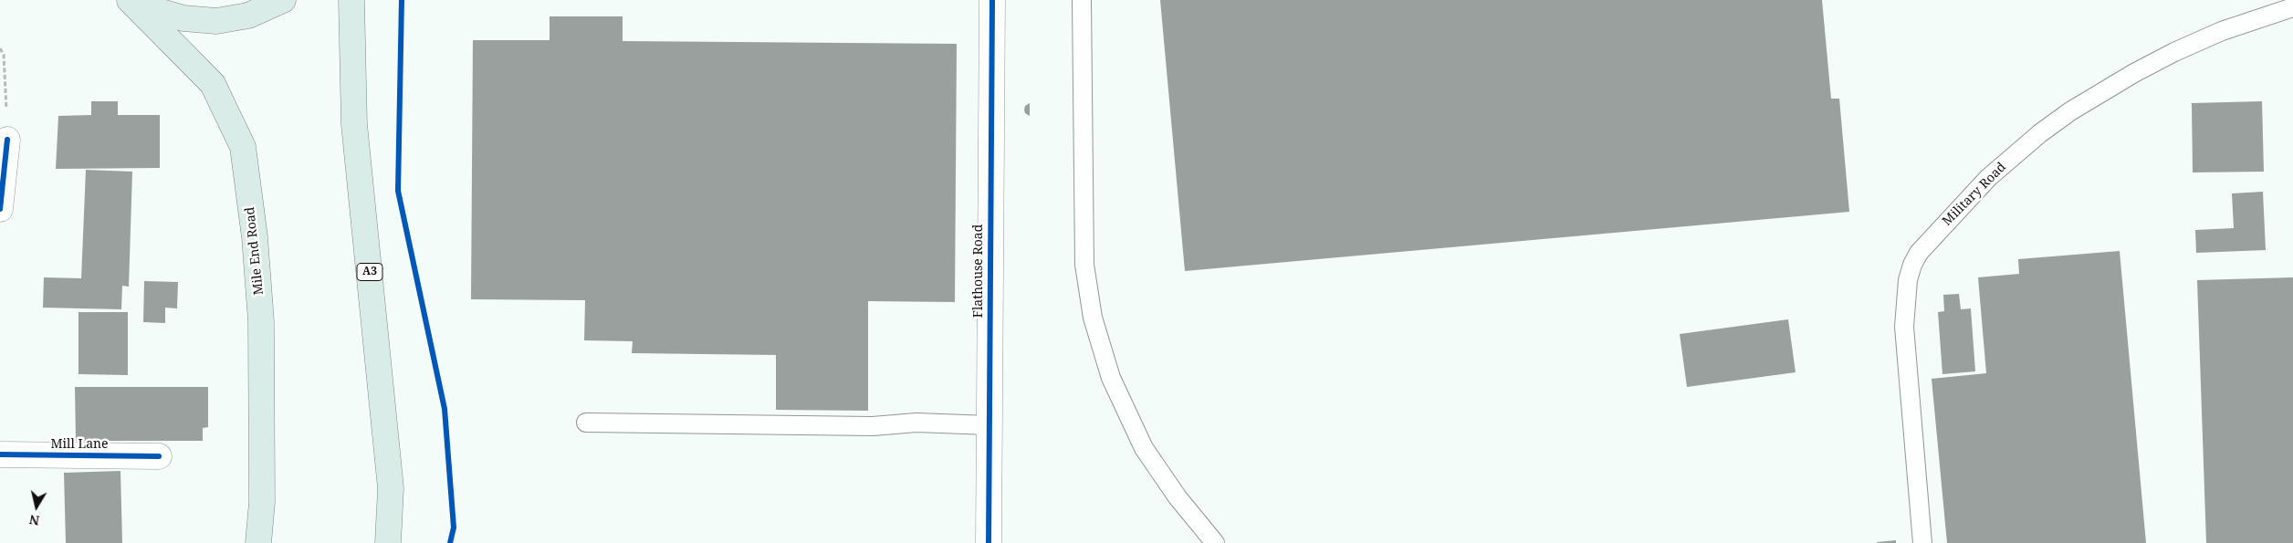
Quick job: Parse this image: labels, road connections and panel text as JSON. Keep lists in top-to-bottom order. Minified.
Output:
{"streets":{"main road":["Mile End Road","A3"],"street":["Flathouse Road","Mill Lane"],"lane":["Military Road"]},"north":"bottom"}
